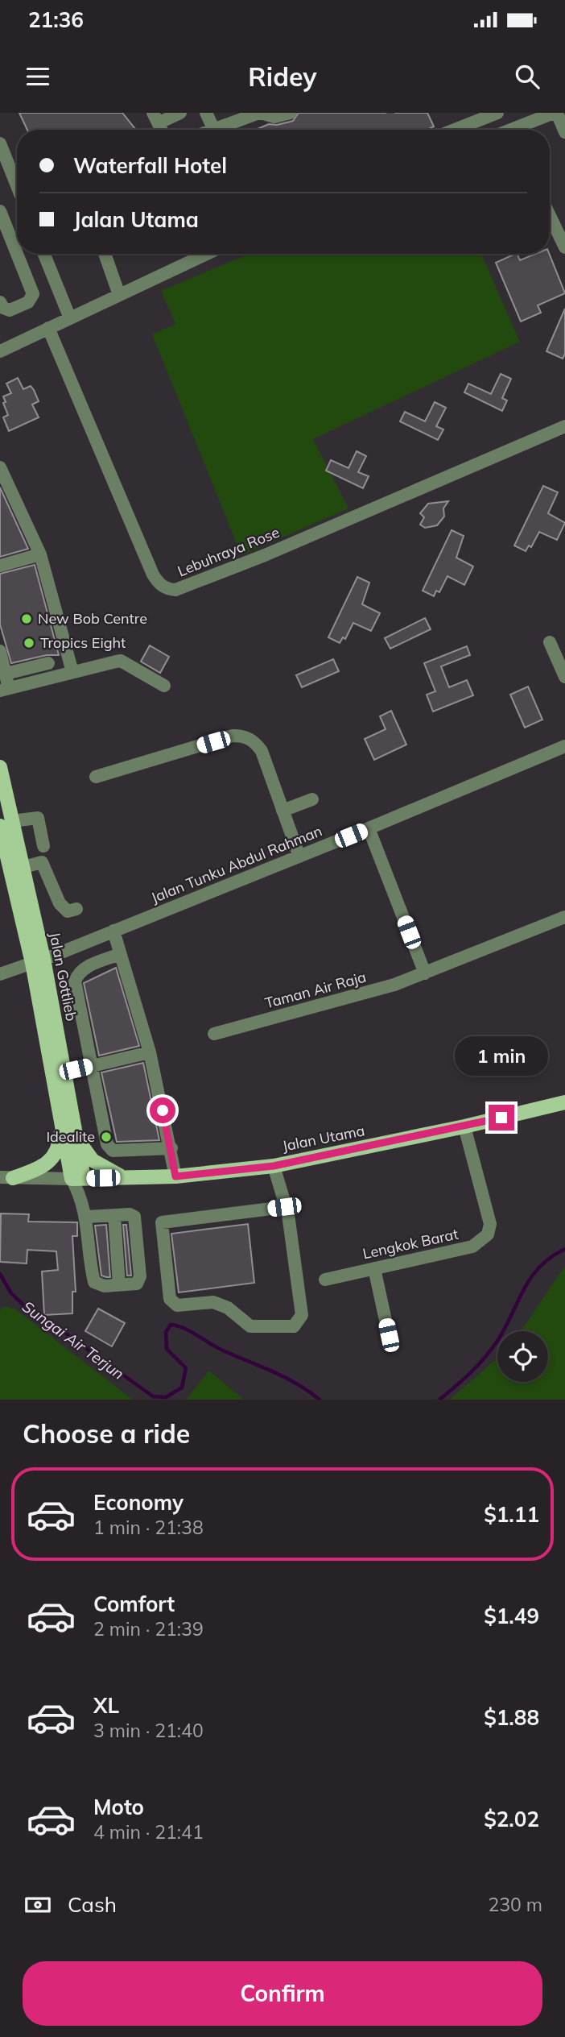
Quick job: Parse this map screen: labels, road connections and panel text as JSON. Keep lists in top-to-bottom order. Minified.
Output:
{"streets":{"main road":["Jalan Gottlieb","Jalan Utama"],"street":["Lebuhraya Rose","Jalan Tunku Abdul Rahman","Taman Air Raja","Lengkok Barat"]},"crossings":[["Jalan Tunku Abdul Rahman","Jalan Gottlieb"],["Jalan Gottlieb","Jalan Utama"],["Jalan Utama","Lengkok Barat"]],"water":["Sungai Air Terjun"],"places":["New Bob Centre","Tropics Eight","Idealite"],"page":{"status":"21:36","header":"Ridey","banner":["Waterfall Hotel","Jalan Utama"],"bubble":"1 min","heading":"Choose a ride","list":[{"name":"Economy","note":"1 min · 21:38","value":"$1.11"},{"name":"Comfort","note":"2 min · 21:39","value":"$1.49"},{"name":"XL","note":"3 min · 21:40","value":"$1.88"},{"name":"Moto","note":"4 min · 21:41","value":"$2.02"}],"pay":["Cash","230 m"],"buttons":"Confirm"}}
